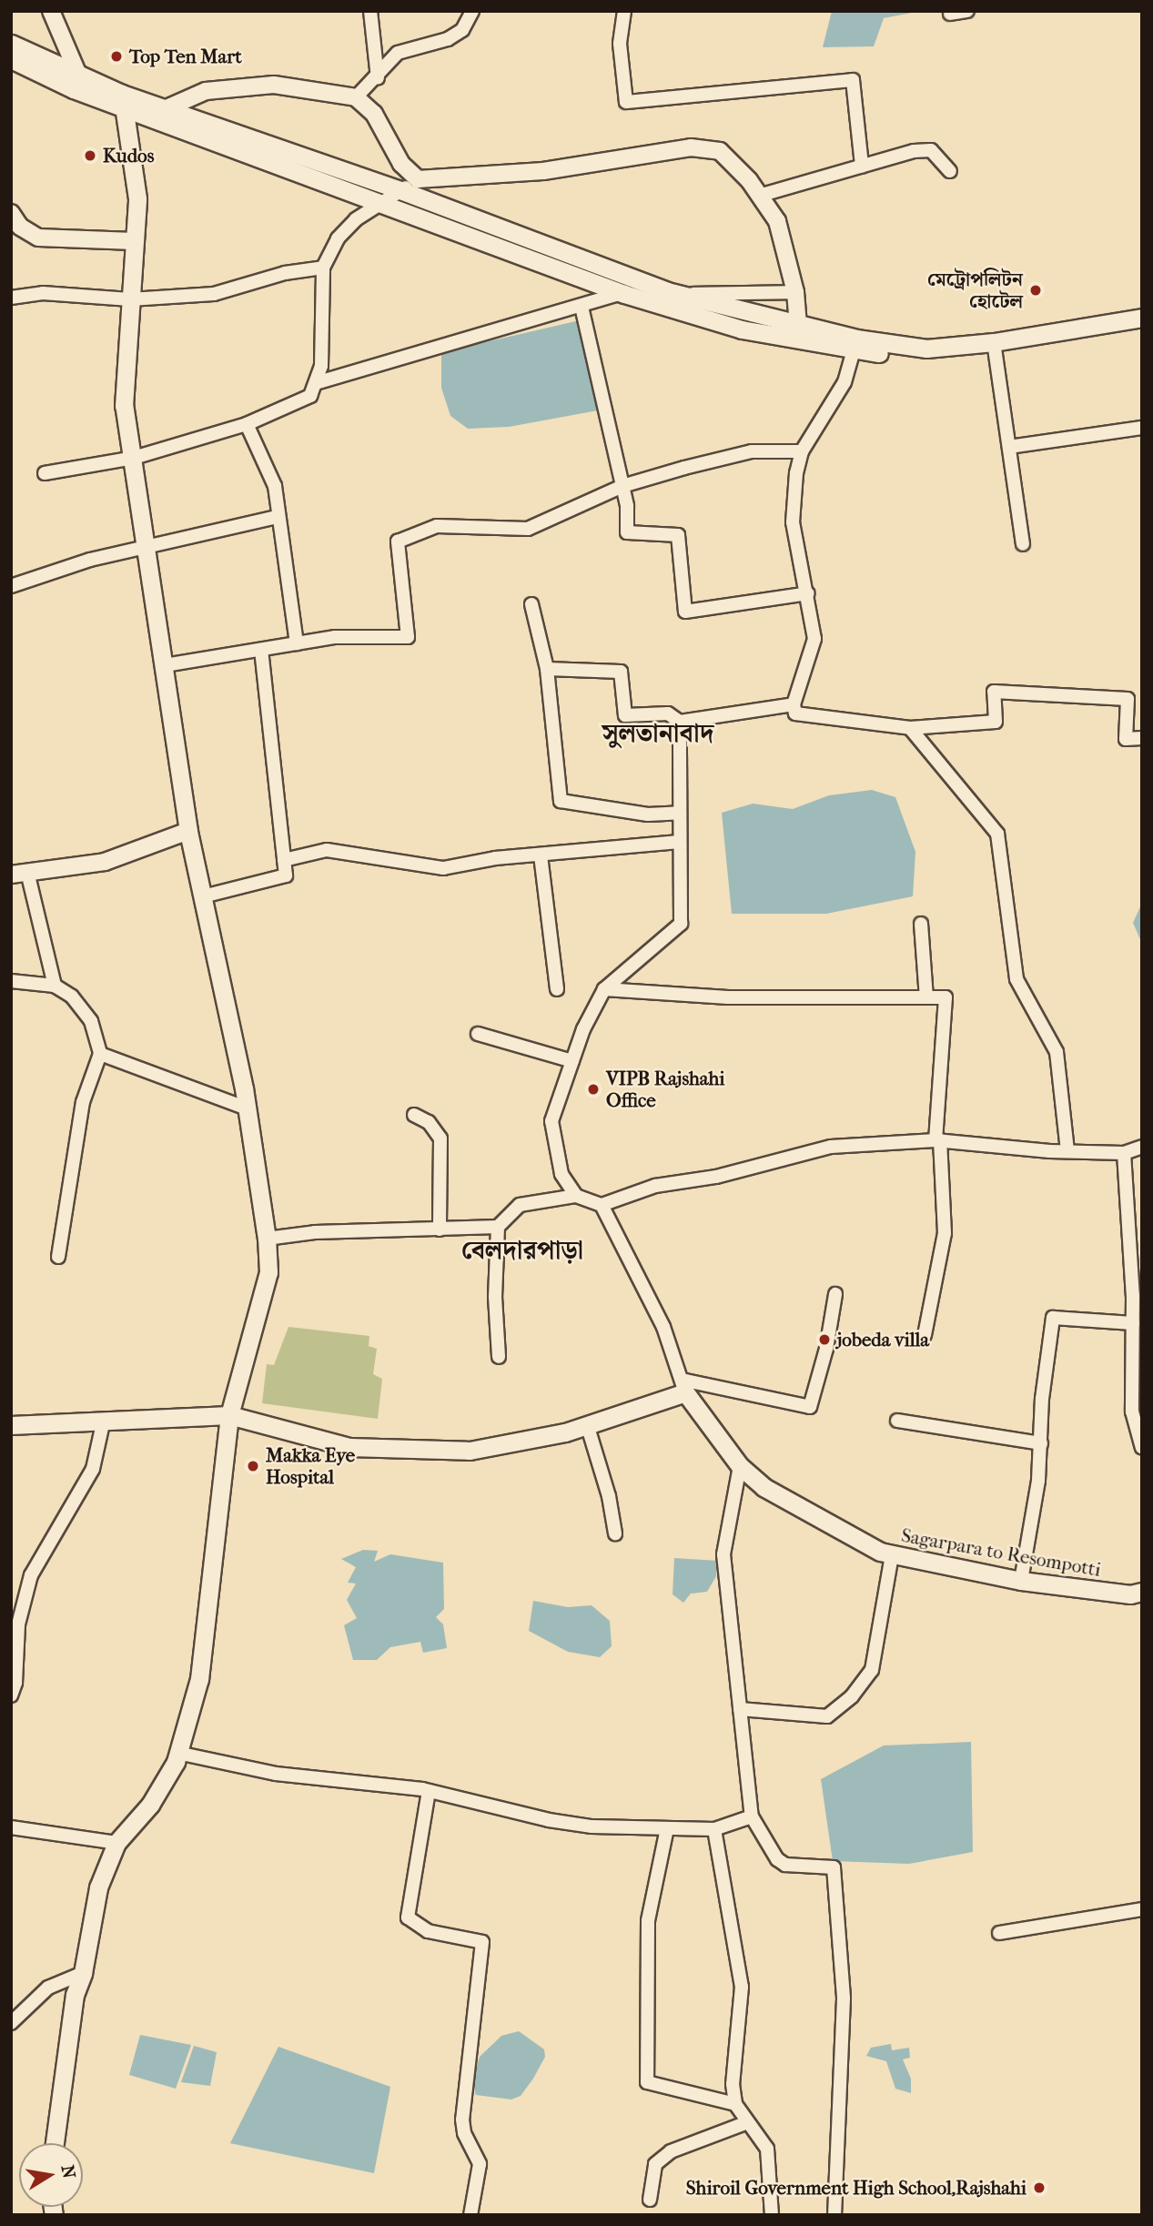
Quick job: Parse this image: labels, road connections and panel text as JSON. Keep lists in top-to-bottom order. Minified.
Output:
{"streets":{"main road":["Sagarpara to Resompotti"]},"districts":["সুলতানাবাদ","বেলদারপাড়া"],"places":["Top Ten Mart","Kudos","মেট্রোপলিটন হোটেল","VIPB Rajshahi Office","jobeda villa","Makka Eye Hospital","Shiroil Government High School,Rajshahi"],"north":"right"}
